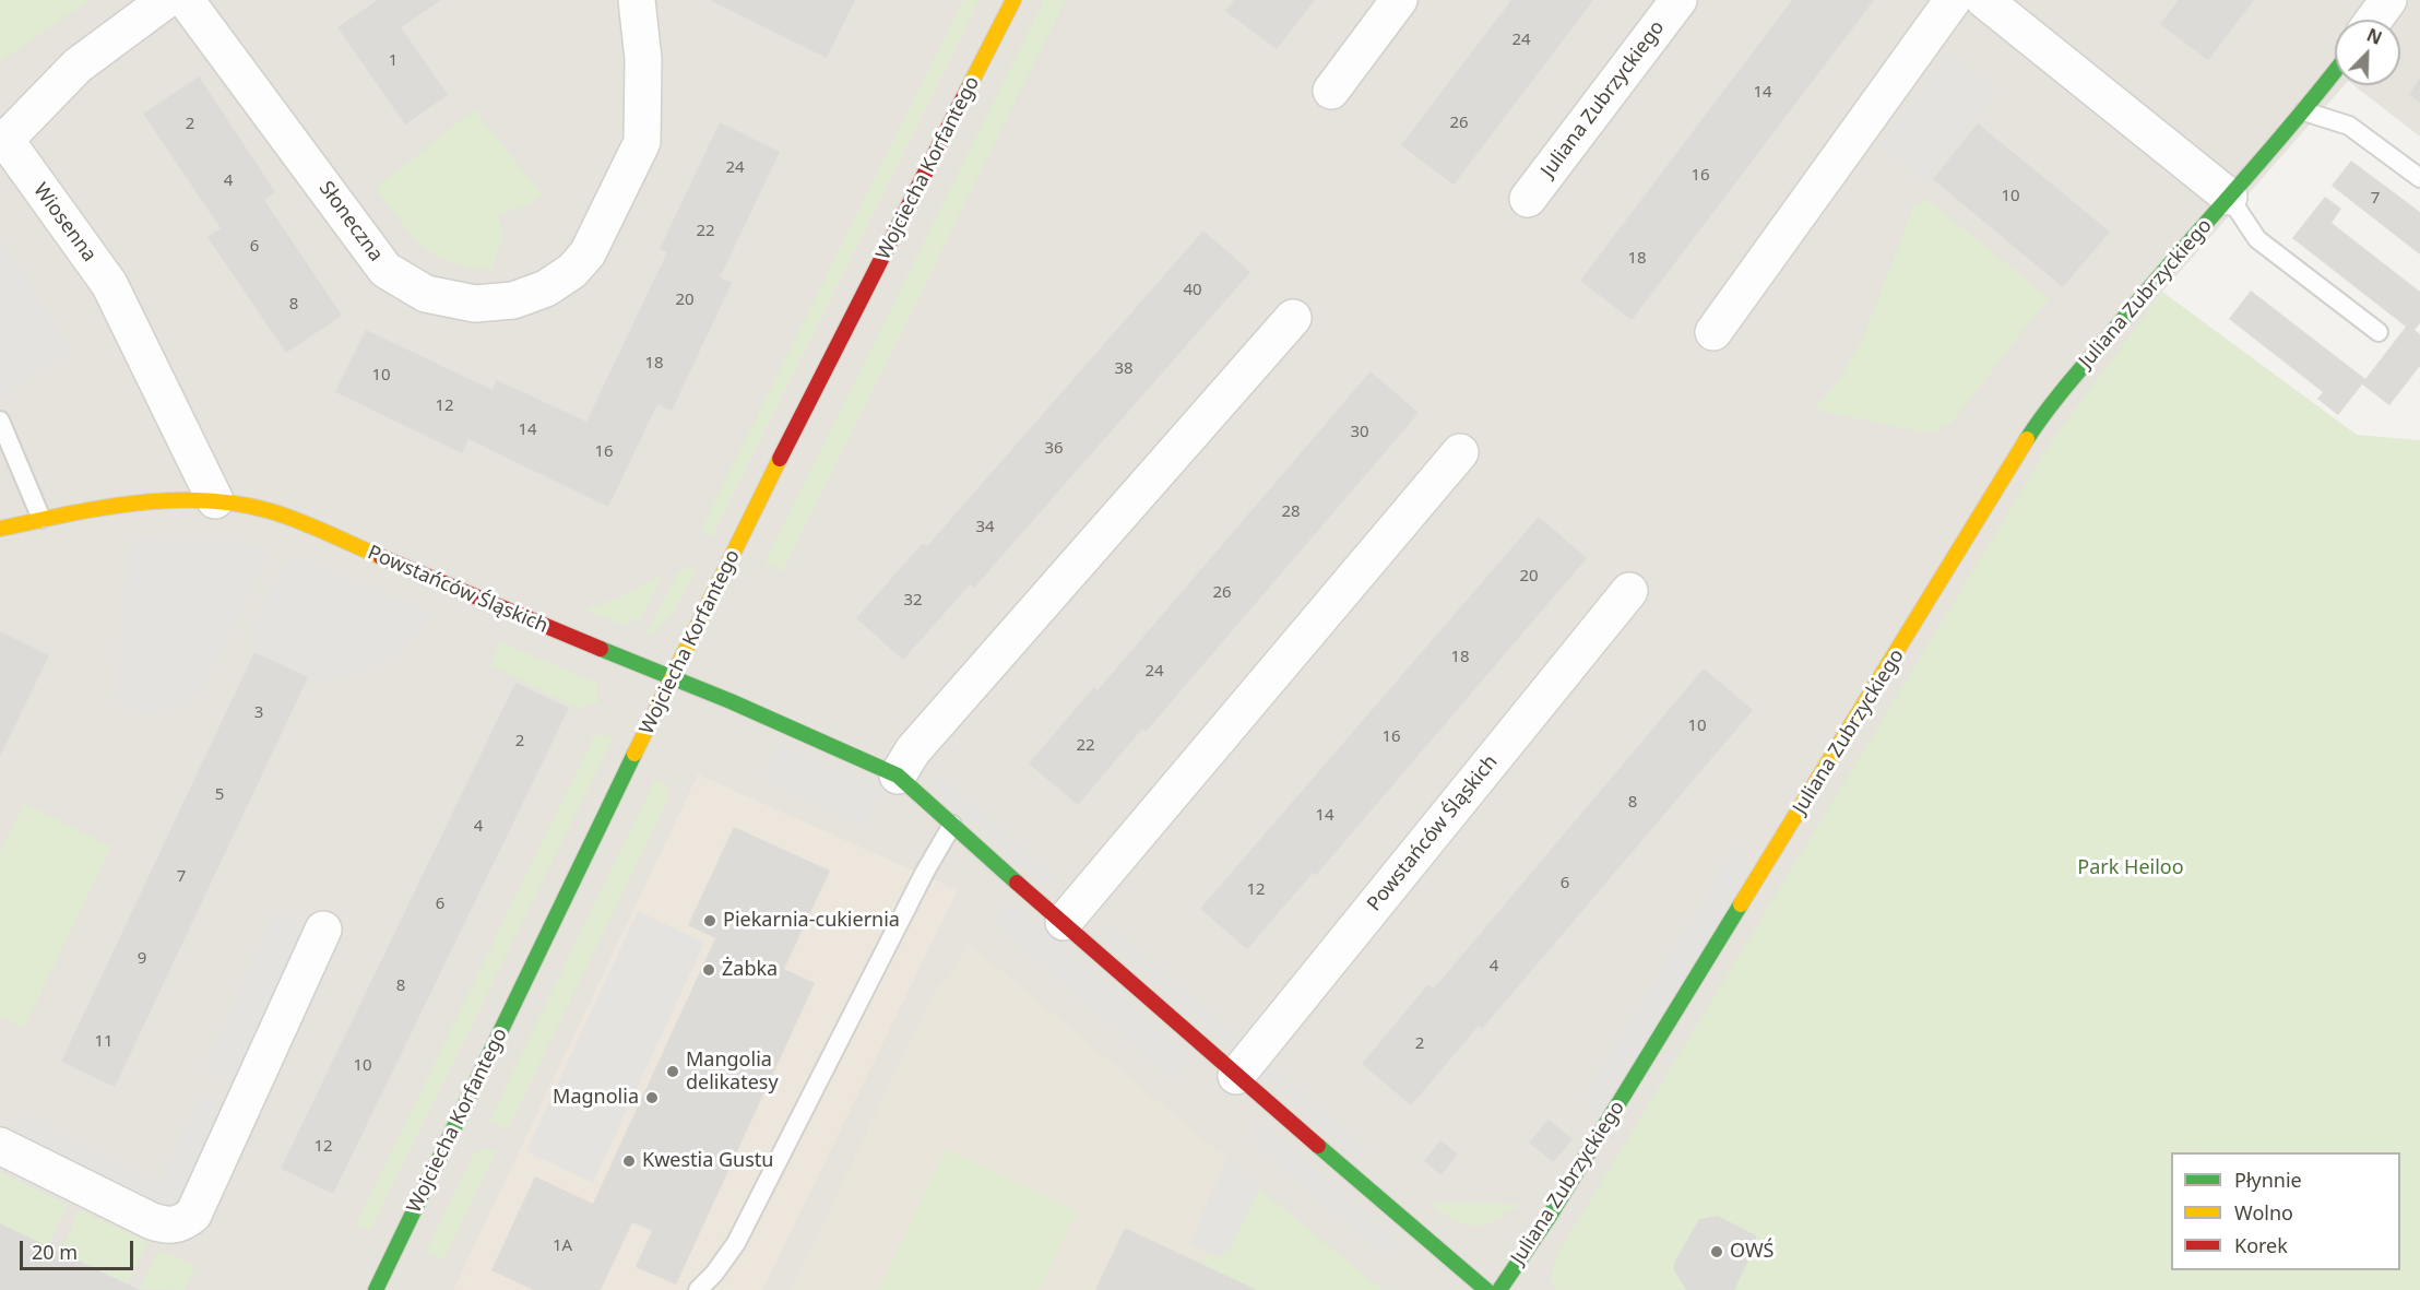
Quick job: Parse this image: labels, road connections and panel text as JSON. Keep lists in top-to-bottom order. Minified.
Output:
{"streets":{"street":["Juliana Zubrzyckiego","Wojciecha Korfantego","Słoneczna","Wiosenna","Powstańców Śląskich"]},"crossings":[["Wojciecha Korfantego","Powstańców Śląskich"],["Wiosenna","Powstańców Śląskich"]],"parks":["Park Heiloo"],"places":["Piekarnia-cukiernia","Żabka","Mangolia delikatesy","Magnolia","Kwestia Gustu","OWŚ"],"house_numbers":["24","1","14","26","2","24","16","4","10","7","22","6","18","40","20","8","18","38","10","12","14","30","36","16","28","34","20","26","32","18","24","3","10","16","2","22","5","8","14","4","7","6","12","6","9","4","8","11","2","10","12","1A"],"legend":["Płynnie","Wolno","Korek"],"scale_bar":"20 m","north":"top right"}
